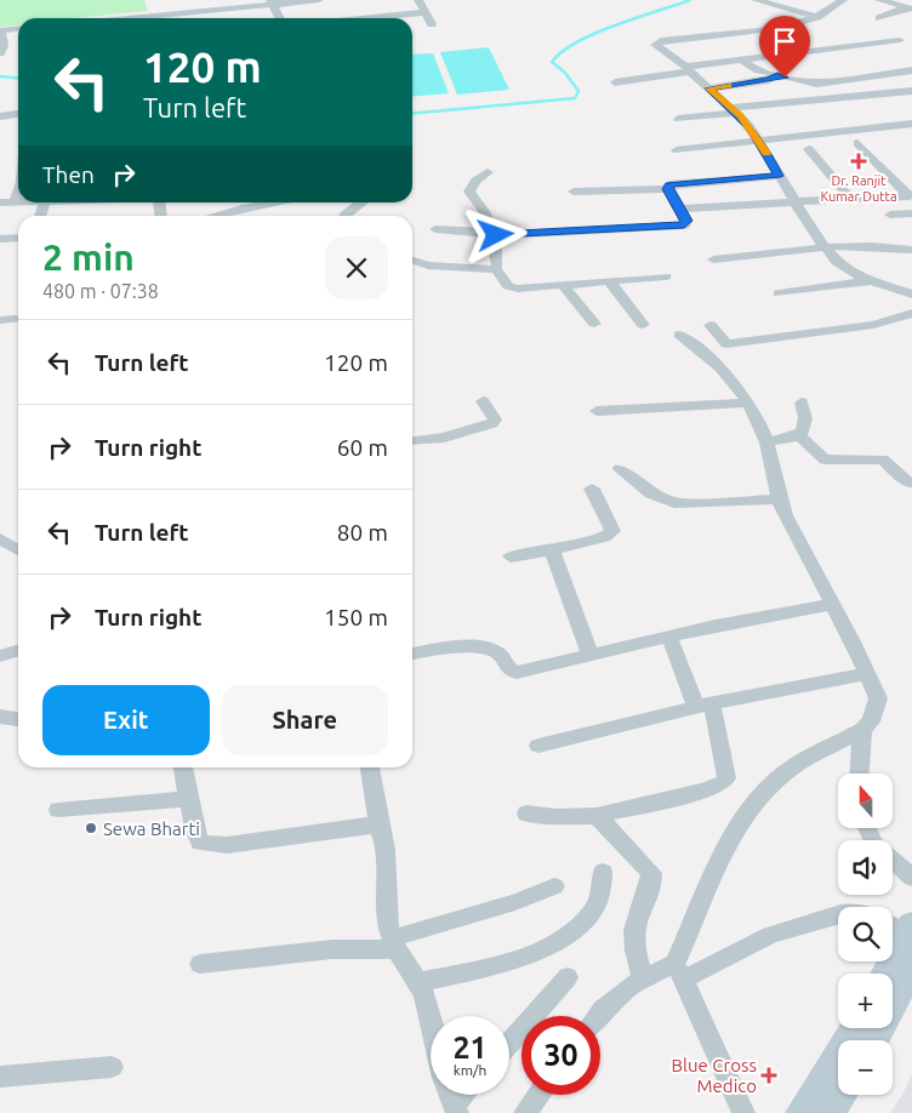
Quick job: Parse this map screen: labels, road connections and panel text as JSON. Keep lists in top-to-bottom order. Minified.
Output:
{"places":{"health":["Dr. Ranjit Kumar Dutta","Blue Cross Medico"],"other":["Sewa Bharti"]},"north":"top","page":{"turn":["120 m","Turn left"],"then":"Then","heading":["2 min","480 m · 07:38"],"list":[{"name":"Turn left","value":"120 m"},{"name":"Turn right","value":"60 m"},{"name":"Turn left","value":"80 m"},{"name":"Turn right","value":"150 m"}],"buttons":["Exit","Share"],"map_buttons":["+","−"],"speed":"21 km/h","limit":"30"}}
